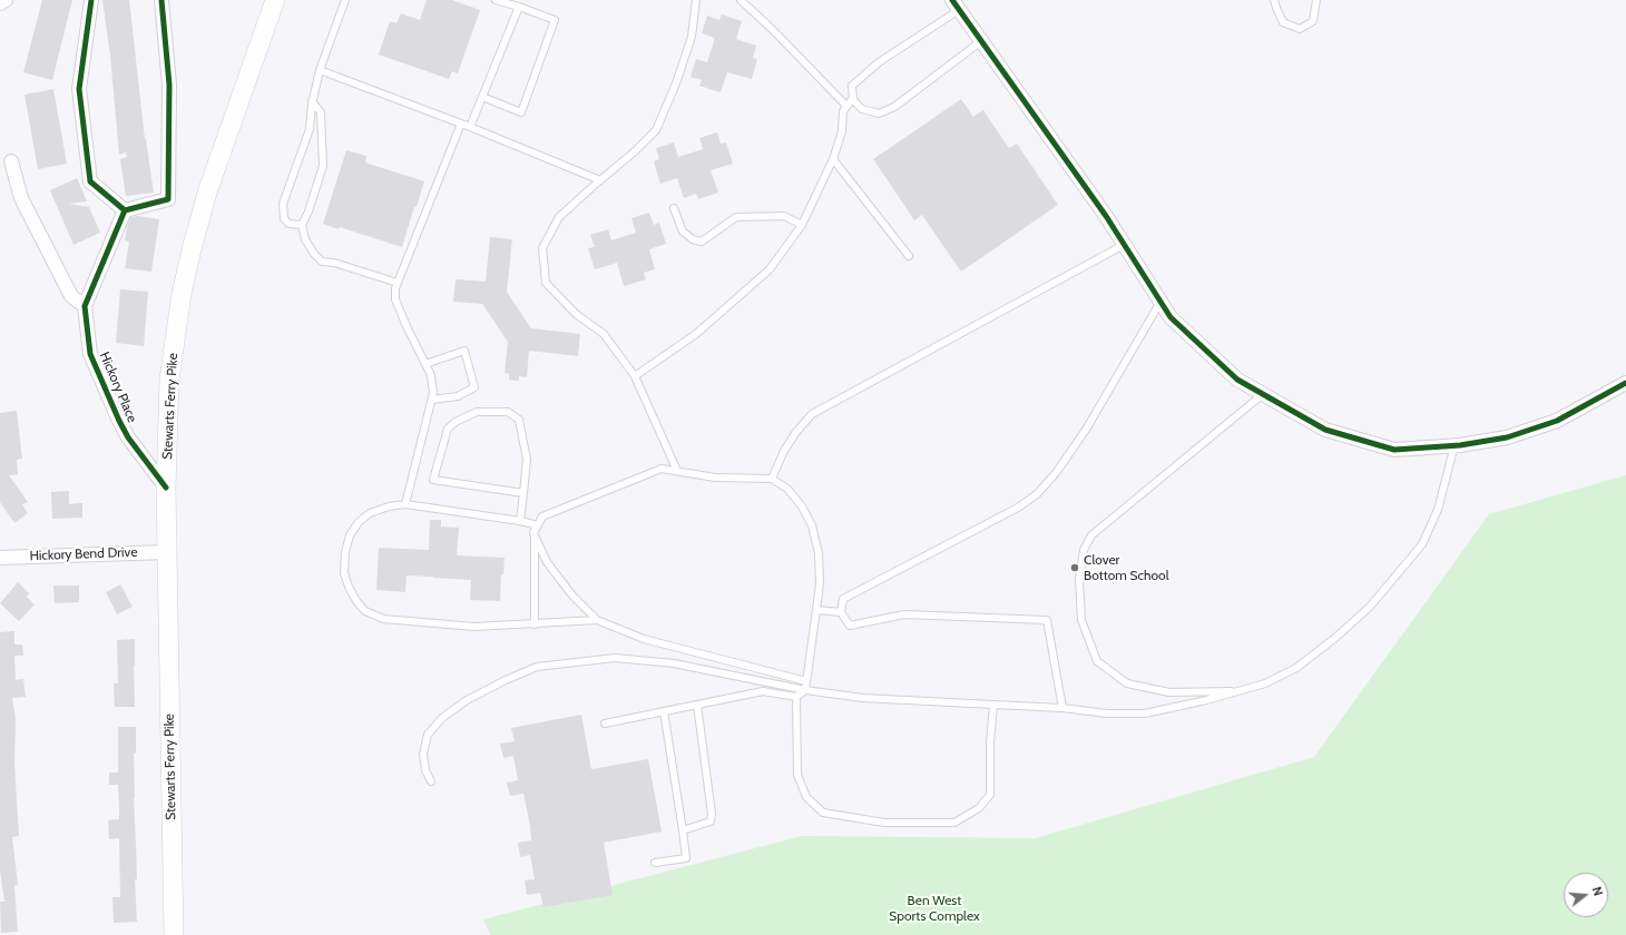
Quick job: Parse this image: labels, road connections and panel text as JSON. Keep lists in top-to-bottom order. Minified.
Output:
{"streets":{"main road":["Stewarts Ferry Pike"],"street":["Hickory Place","Hickory Bend Drive"]},"crossings":[["Hickory Place","Stewarts Ferry Pike"],["Stewarts Ferry Pike","Hickory Bend Drive"]],"parks":["Ben West Sports Complex"],"places":["Clover Bottom School"],"north":"right"}
